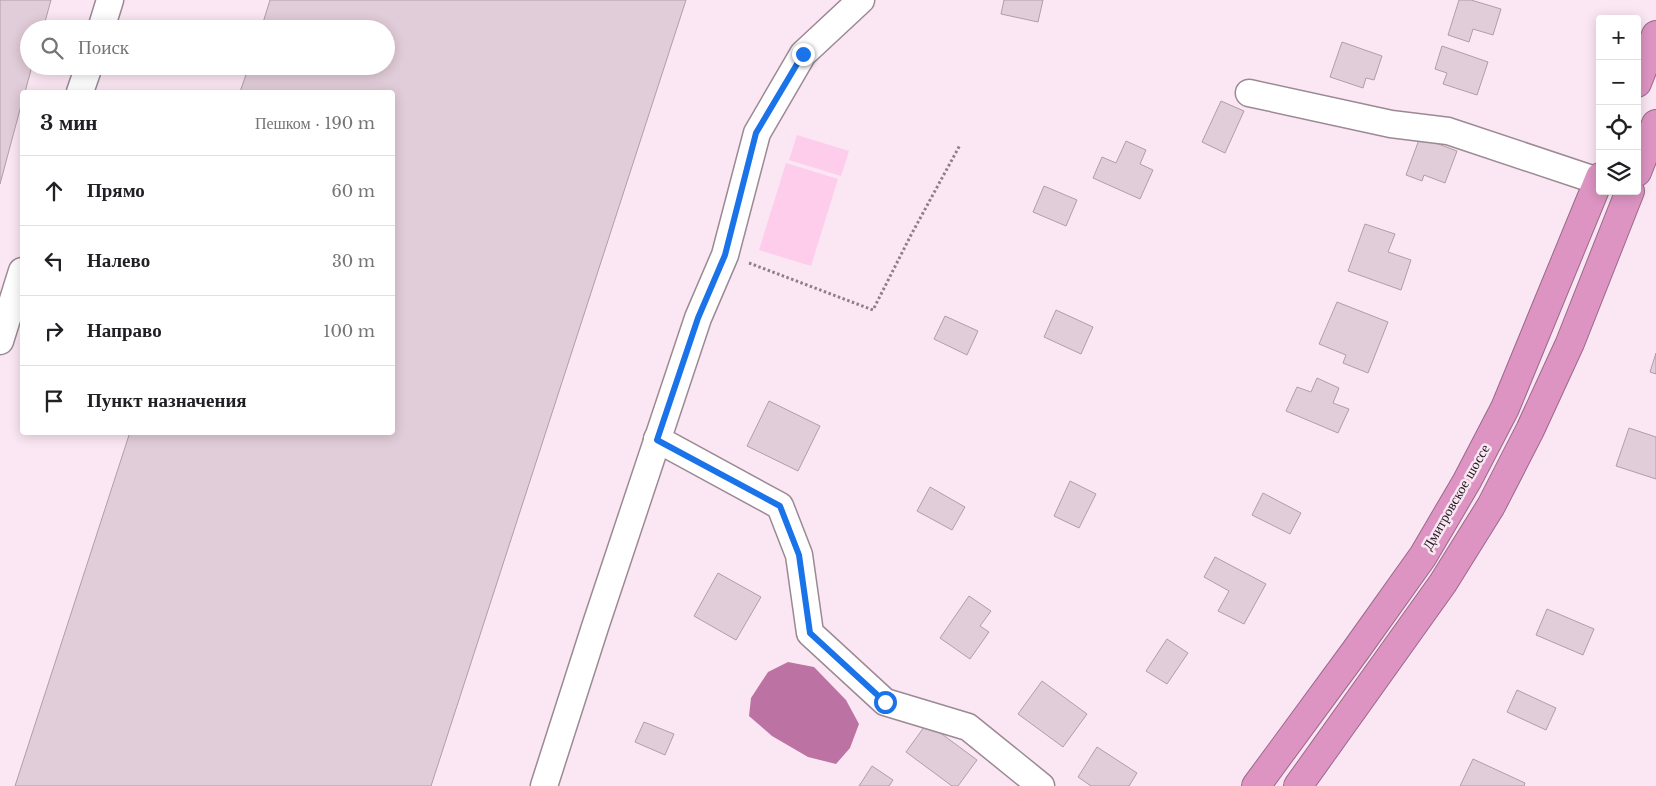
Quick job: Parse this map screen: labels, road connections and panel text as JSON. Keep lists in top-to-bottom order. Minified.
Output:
{"streets":{"highway":["Дмитровское шоссе"]},"page":{"map_buttons":["+","−"],"search":"Поиск","heading":["3 мин","Пешком · 190 m"],"list":[["Прямо","60 m"],["Налево","30 m"],["Направо","100 m"],"Пункт назначения"]}}
